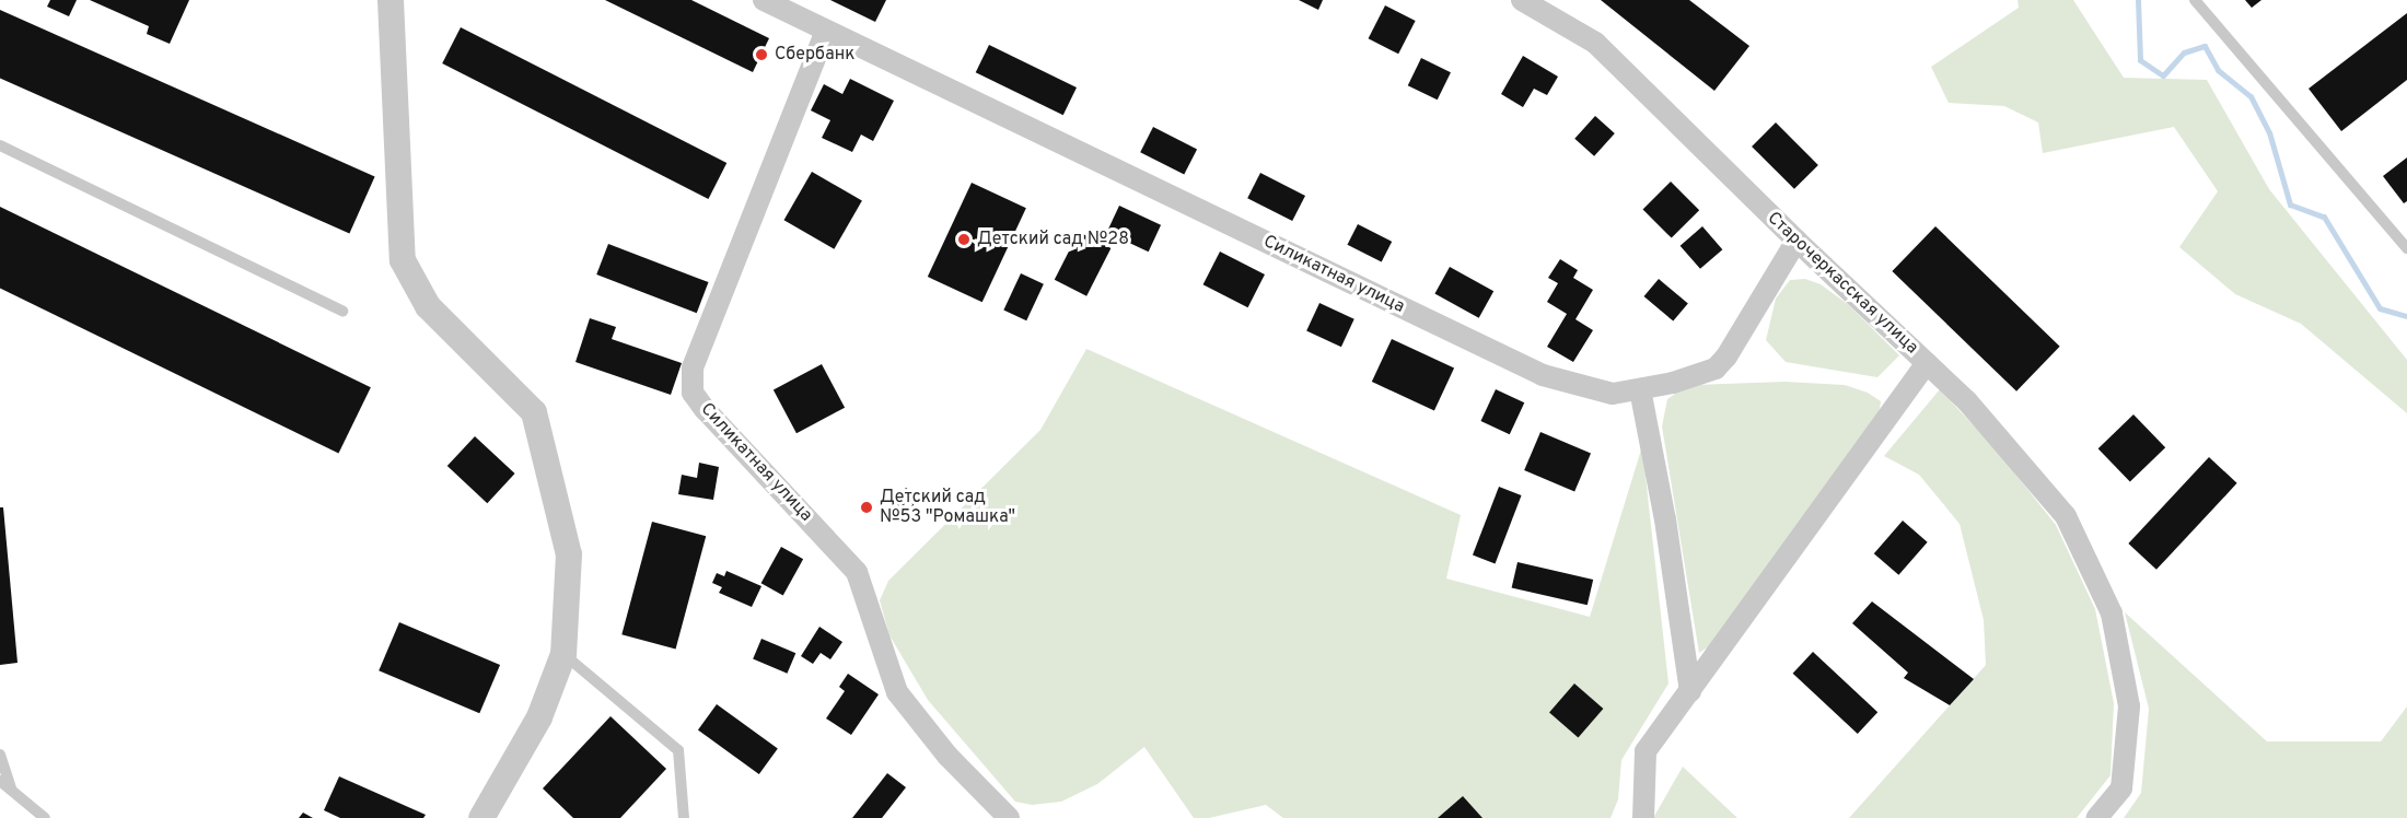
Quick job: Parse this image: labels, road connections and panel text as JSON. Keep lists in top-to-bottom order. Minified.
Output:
{"streets":{"street":["Силикатная улица","Старочеркасская улица"]},"crossings":[["Силикатная улица","Старочеркасская улица"]],"places":["Сбербанк","Детский сад №28","Детский сад №53 \"Ромашка\""]}
